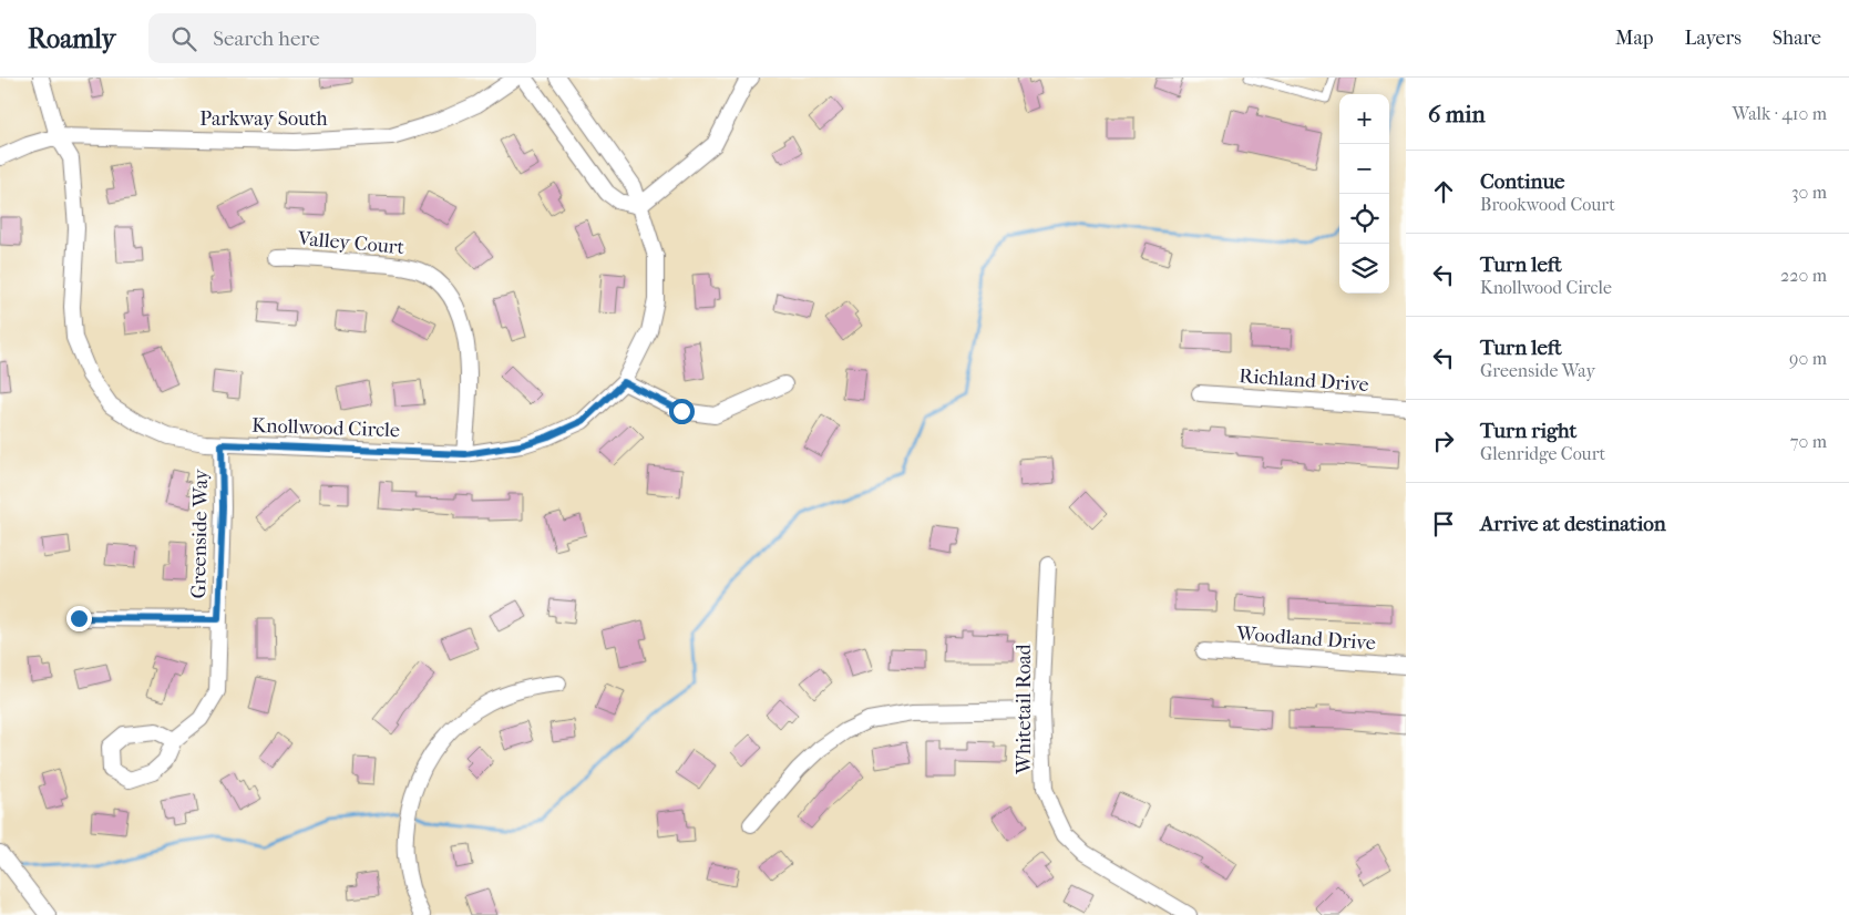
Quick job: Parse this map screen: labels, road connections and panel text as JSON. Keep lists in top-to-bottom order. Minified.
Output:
{"streets":{"street":["Parkway South","Valley Court","Richland Drive","Knollwood Circle","Greenside Way","Woodland Drive","Whitetail Road"]},"crossings":[["Parkway South","Knollwood Circle"],["Valley Court","Knollwood Circle"],["Knollwood Circle","Greenside Way"]],"page":{"header":"Roamly","search":"Search here","nav":["Map","Layers","Share"],"heading":["6 min","Walk · 410 m"],"map_buttons":["+","−"],"list":[["Continue","Brookwood Court","30 m"],["Turn left","Knollwood Circle","220 m"],["Turn left","Greenside Way","90 m"],["Turn right","Glenridge Court","70 m"],"Arrive at destination"]}}
